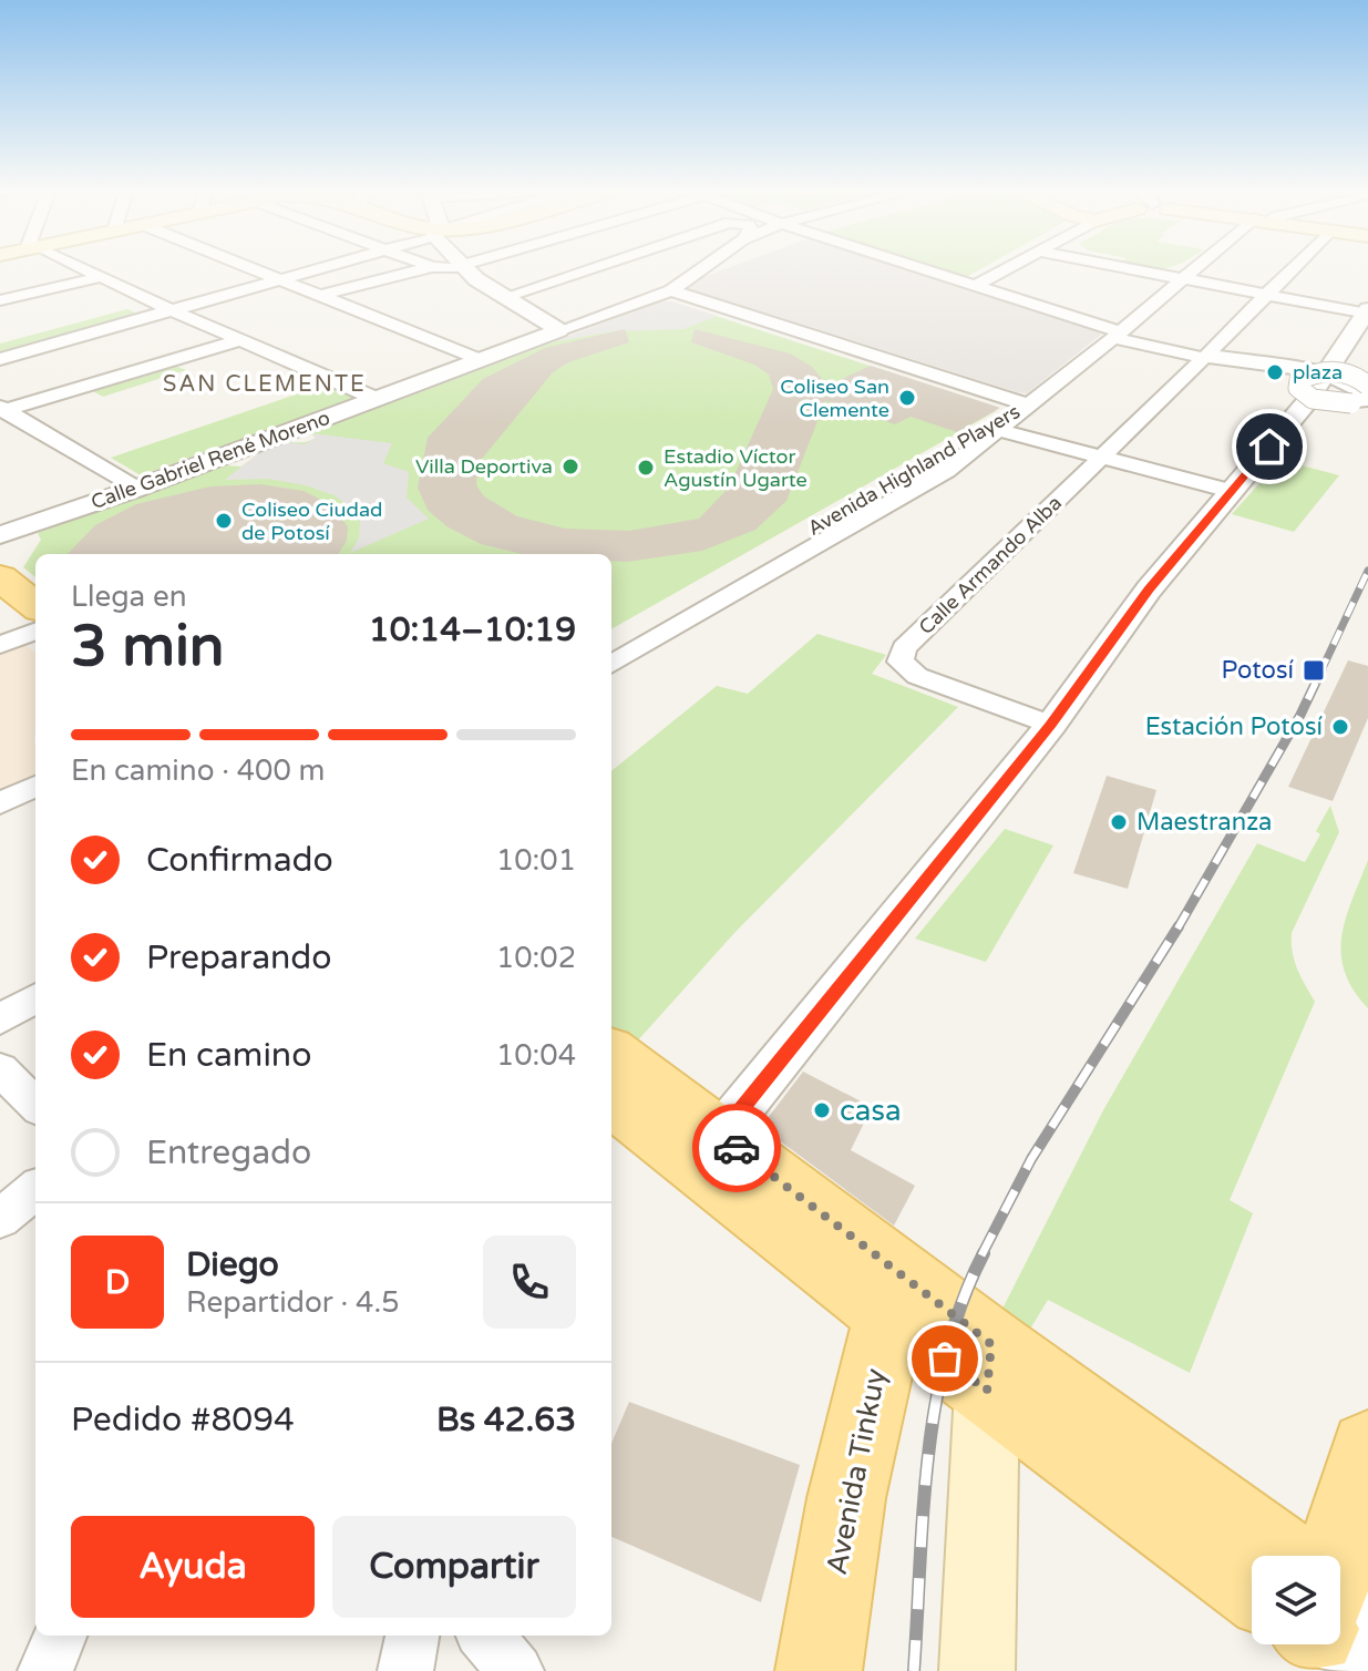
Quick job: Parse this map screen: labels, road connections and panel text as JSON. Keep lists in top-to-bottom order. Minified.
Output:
{"streets":{"main road":["Avenida Tinkuy"],"street":["Calle Gabriel René Moreno","Avenida Highland Players","Calle Armando Alba"]},"districts":["SAN CLEMENTE"],"places":{"other":["plaza","Coliseo San Clemente","Villa Deportiva","Estadio Víctor Agustín Ugarte","Coliseo Ciudad de Potosí","Estación Potosí","Maestranza","casa"],"transit":["Potosí"]},"page":{"heading":["3 min","Llega en","10:14–10:19"],"panel":["Diego","Repartidor · 4.5","Pedido #8094","Bs 42.63"],"bar":"En camino · 400 m","list":[["Confirmado","10:01"],["Preparando","10:02"],["En camino","10:04"],"Entregado"],"round":"D","buttons":["Ayuda","Compartir"]}}
